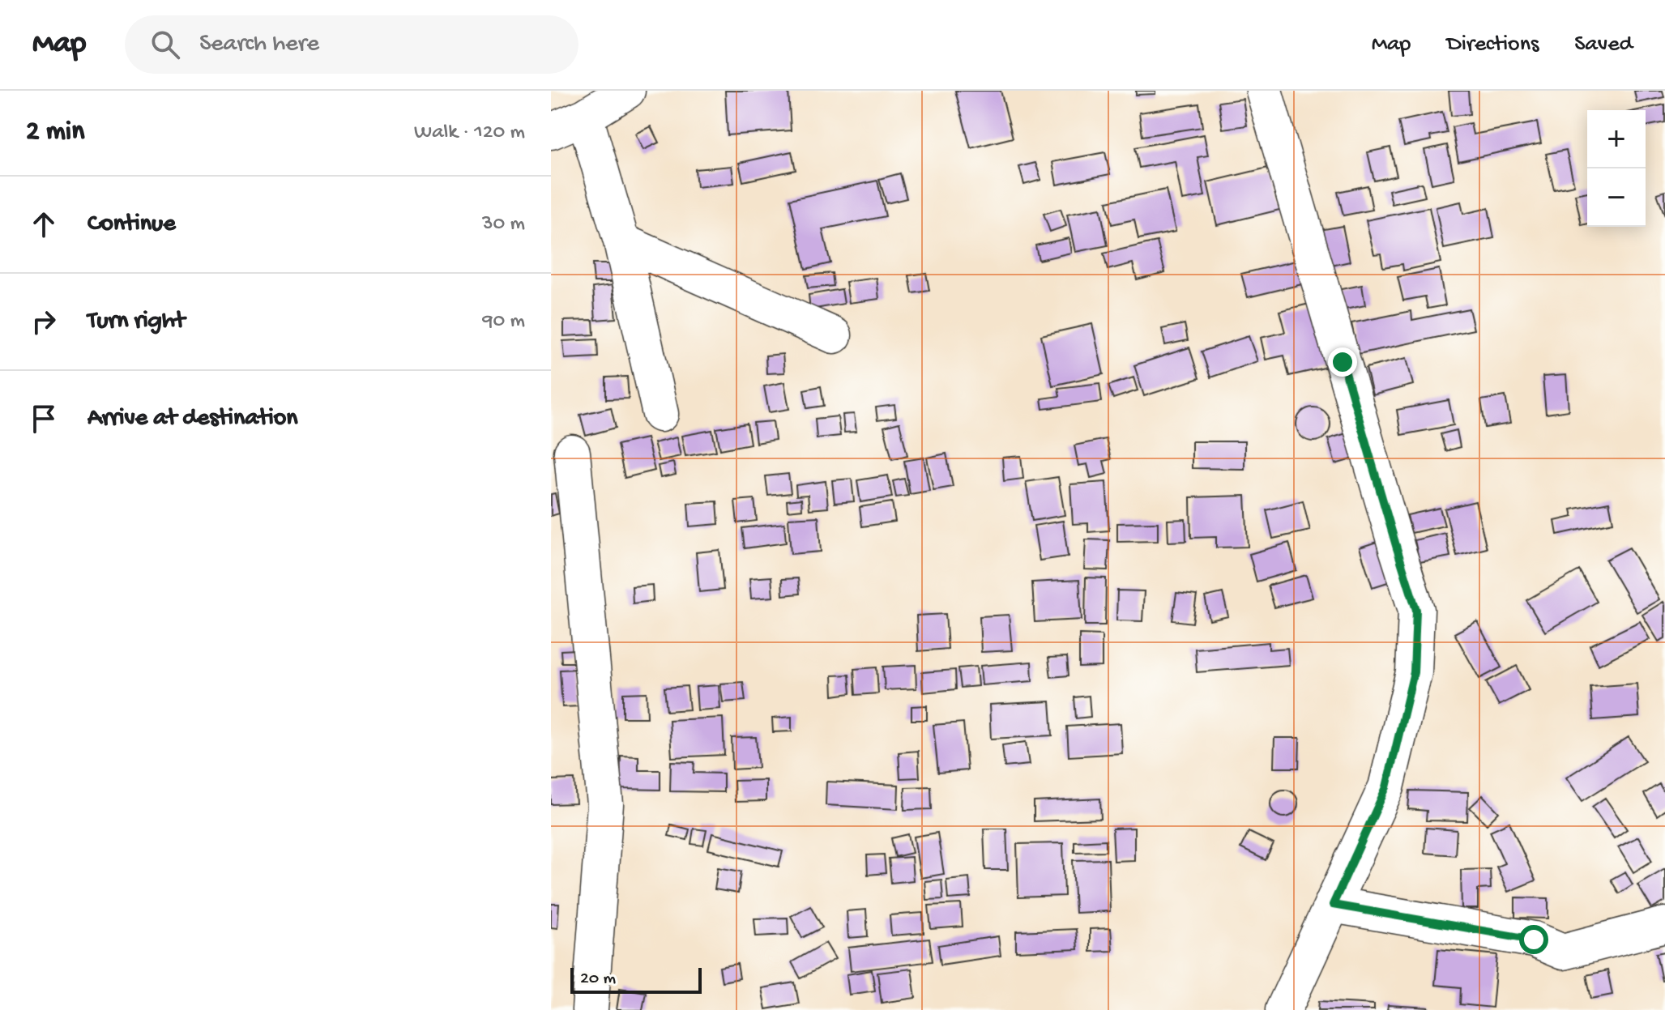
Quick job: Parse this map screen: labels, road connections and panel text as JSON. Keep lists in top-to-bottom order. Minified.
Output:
{"scale_bar":"20 m","page":{"header":"Map","search":"Search here","nav":["Map","Directions","Saved"],"heading":["2 min","Walk · 120 m"],"map_buttons":["+","−"],"list":[["Continue","30 m"],["Turn right","90 m"],"Arrive at destination"],"scale":"20 m"}}
